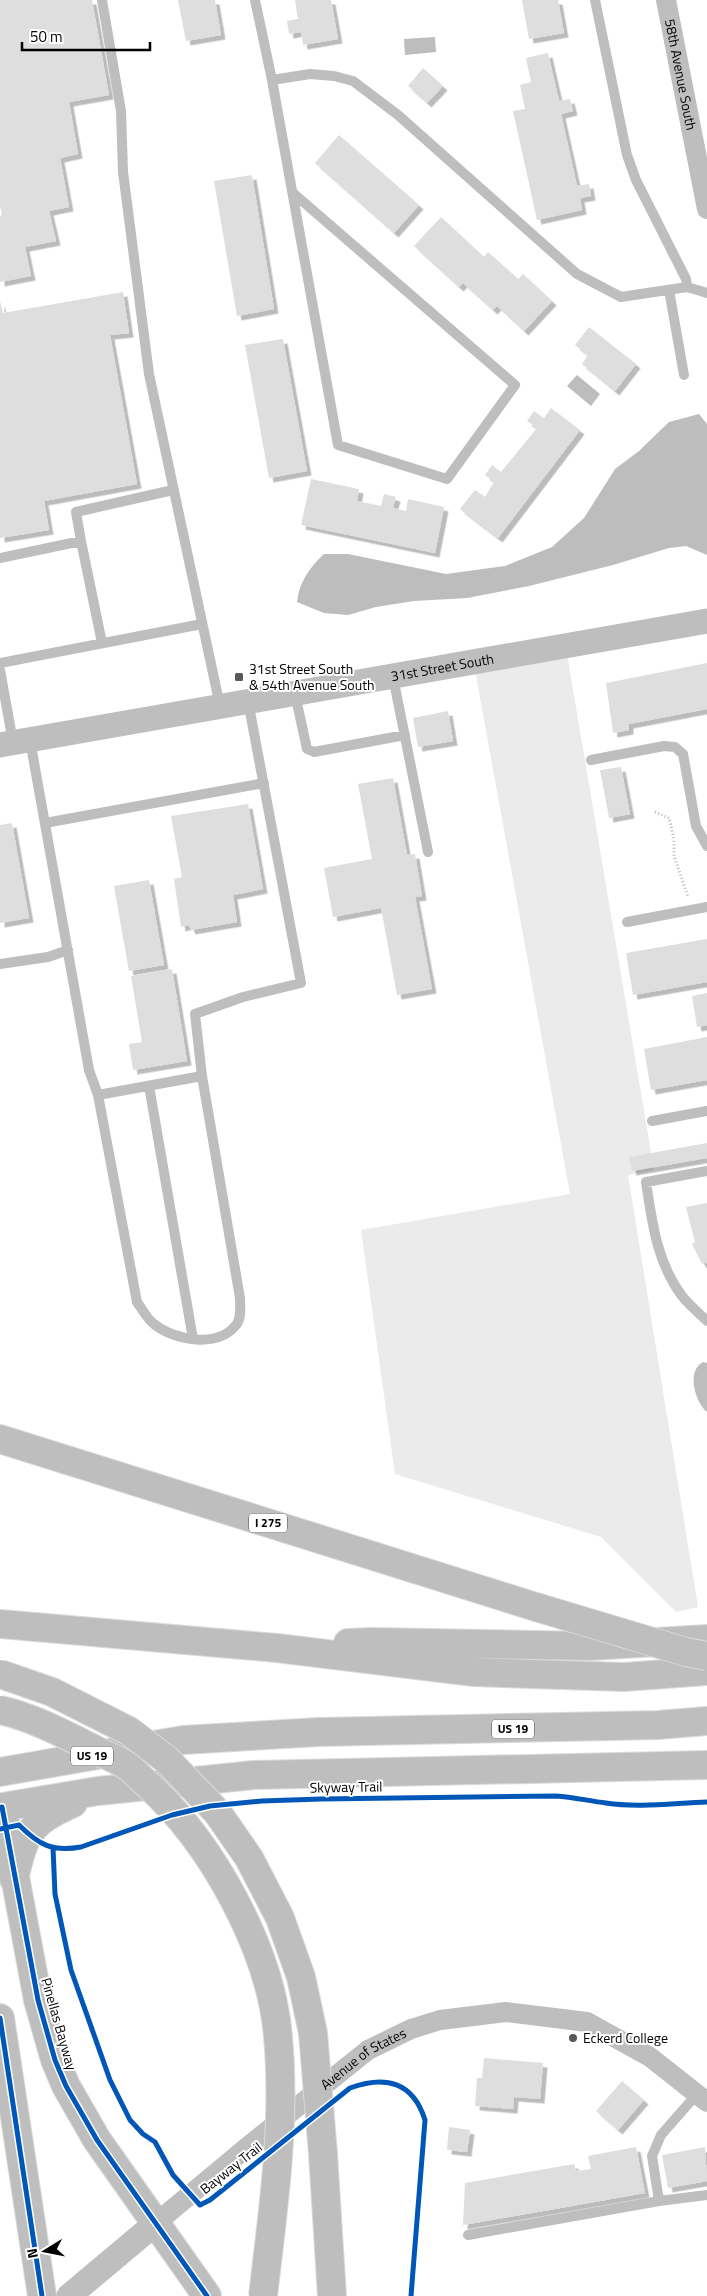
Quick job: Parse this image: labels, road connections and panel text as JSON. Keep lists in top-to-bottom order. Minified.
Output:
{"streets":{"main road":["I 275","US 19","Pinellas Bayway"],"street":["58th Avenue South","31st Street South","Avenue of States"],"cycle path":["Skyway Trail","Bayway Trail"]},"crossings":[["Pinellas Bayway","Avenue of States"]],"places":{"transit":["31st Street South & 54th Avenue South"],"other":["Eckerd College"]},"scale_bar":"50 m","north":"left"}
